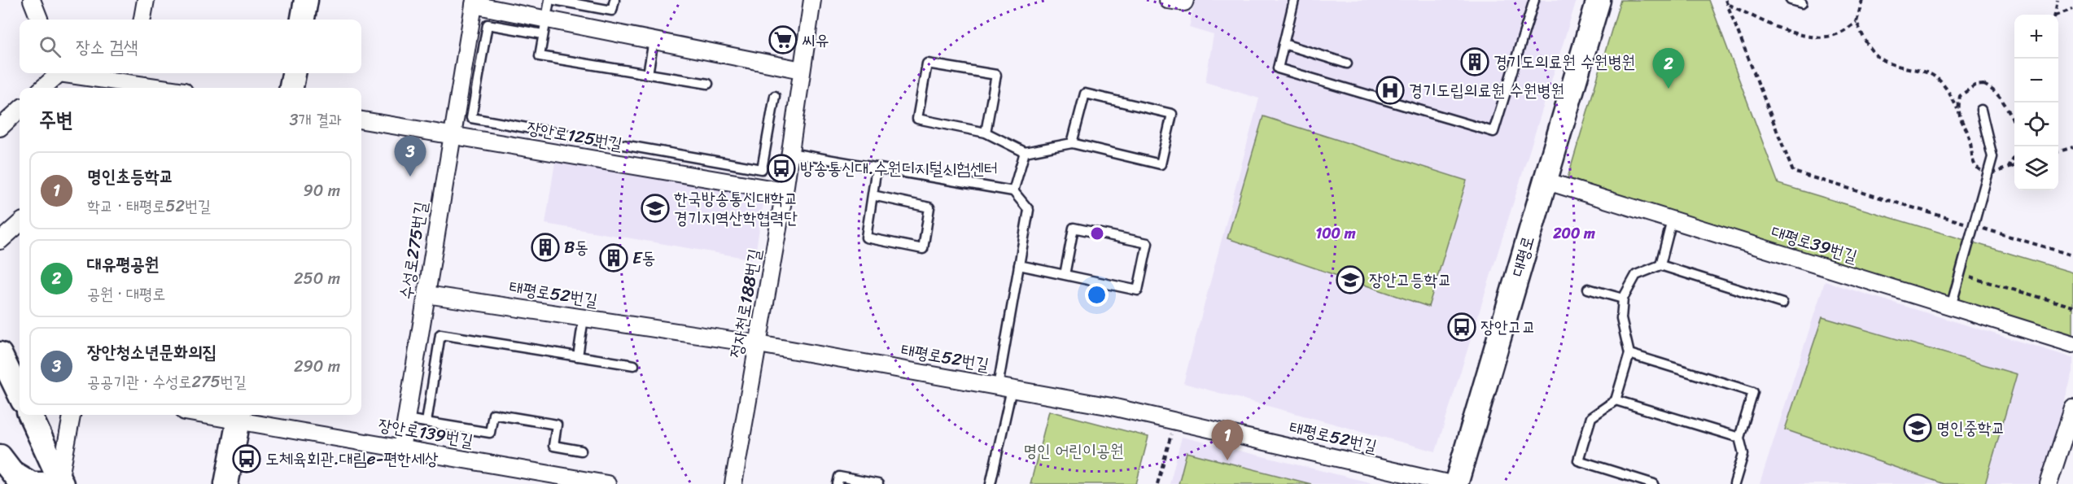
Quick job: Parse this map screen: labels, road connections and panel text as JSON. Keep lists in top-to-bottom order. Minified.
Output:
{"streets":{"street":["장안로125번길","대평로39번길","수성로275번길","대평로","태평로52번길","정자천로188번길","장안로139번길"]},"crossings":[["장안로125번길","수성로275번길"],["장안로125번길","정자천로188번길"],["대평로39번길","대평로"],["수성로275번길","태평로52번길"],["수성로275번길","장안로139번길"],["태평로52번길","정자천로188번길"]],"parks":["명인 어린이공원"],"places":{"supermarket":["씨유"],"building":["경기도의료원 수원병원","B동","E동"],"hospital":["경기도립의료원 수원병원"],"bus stop":["방송통신대.수원디지털시험센터","장안고교","도체육회관.대림e-편한세상"],"school or university":["한국방송통신대학교 경기지역산학협력단","장안고등학교","명인중학교"]},"page":{"map_buttons":["+","−"],"search":"장소 검색","pins":["2","3","1"],"heading":["주변","3개 결과"],"list":[{"mark":"1","name":"명인초등학교","note":"학교 · 태평로52번길","value":"90 m"},{"mark":"2","name":"대유평공원","note":"공원 · 대평로","value":"250 m"},{"mark":"3","name":"장안청소년문화의집","note":"공공기관 · 수성로275번길","value":"290 m"}]},"rings":["100 m","200 m"]}
